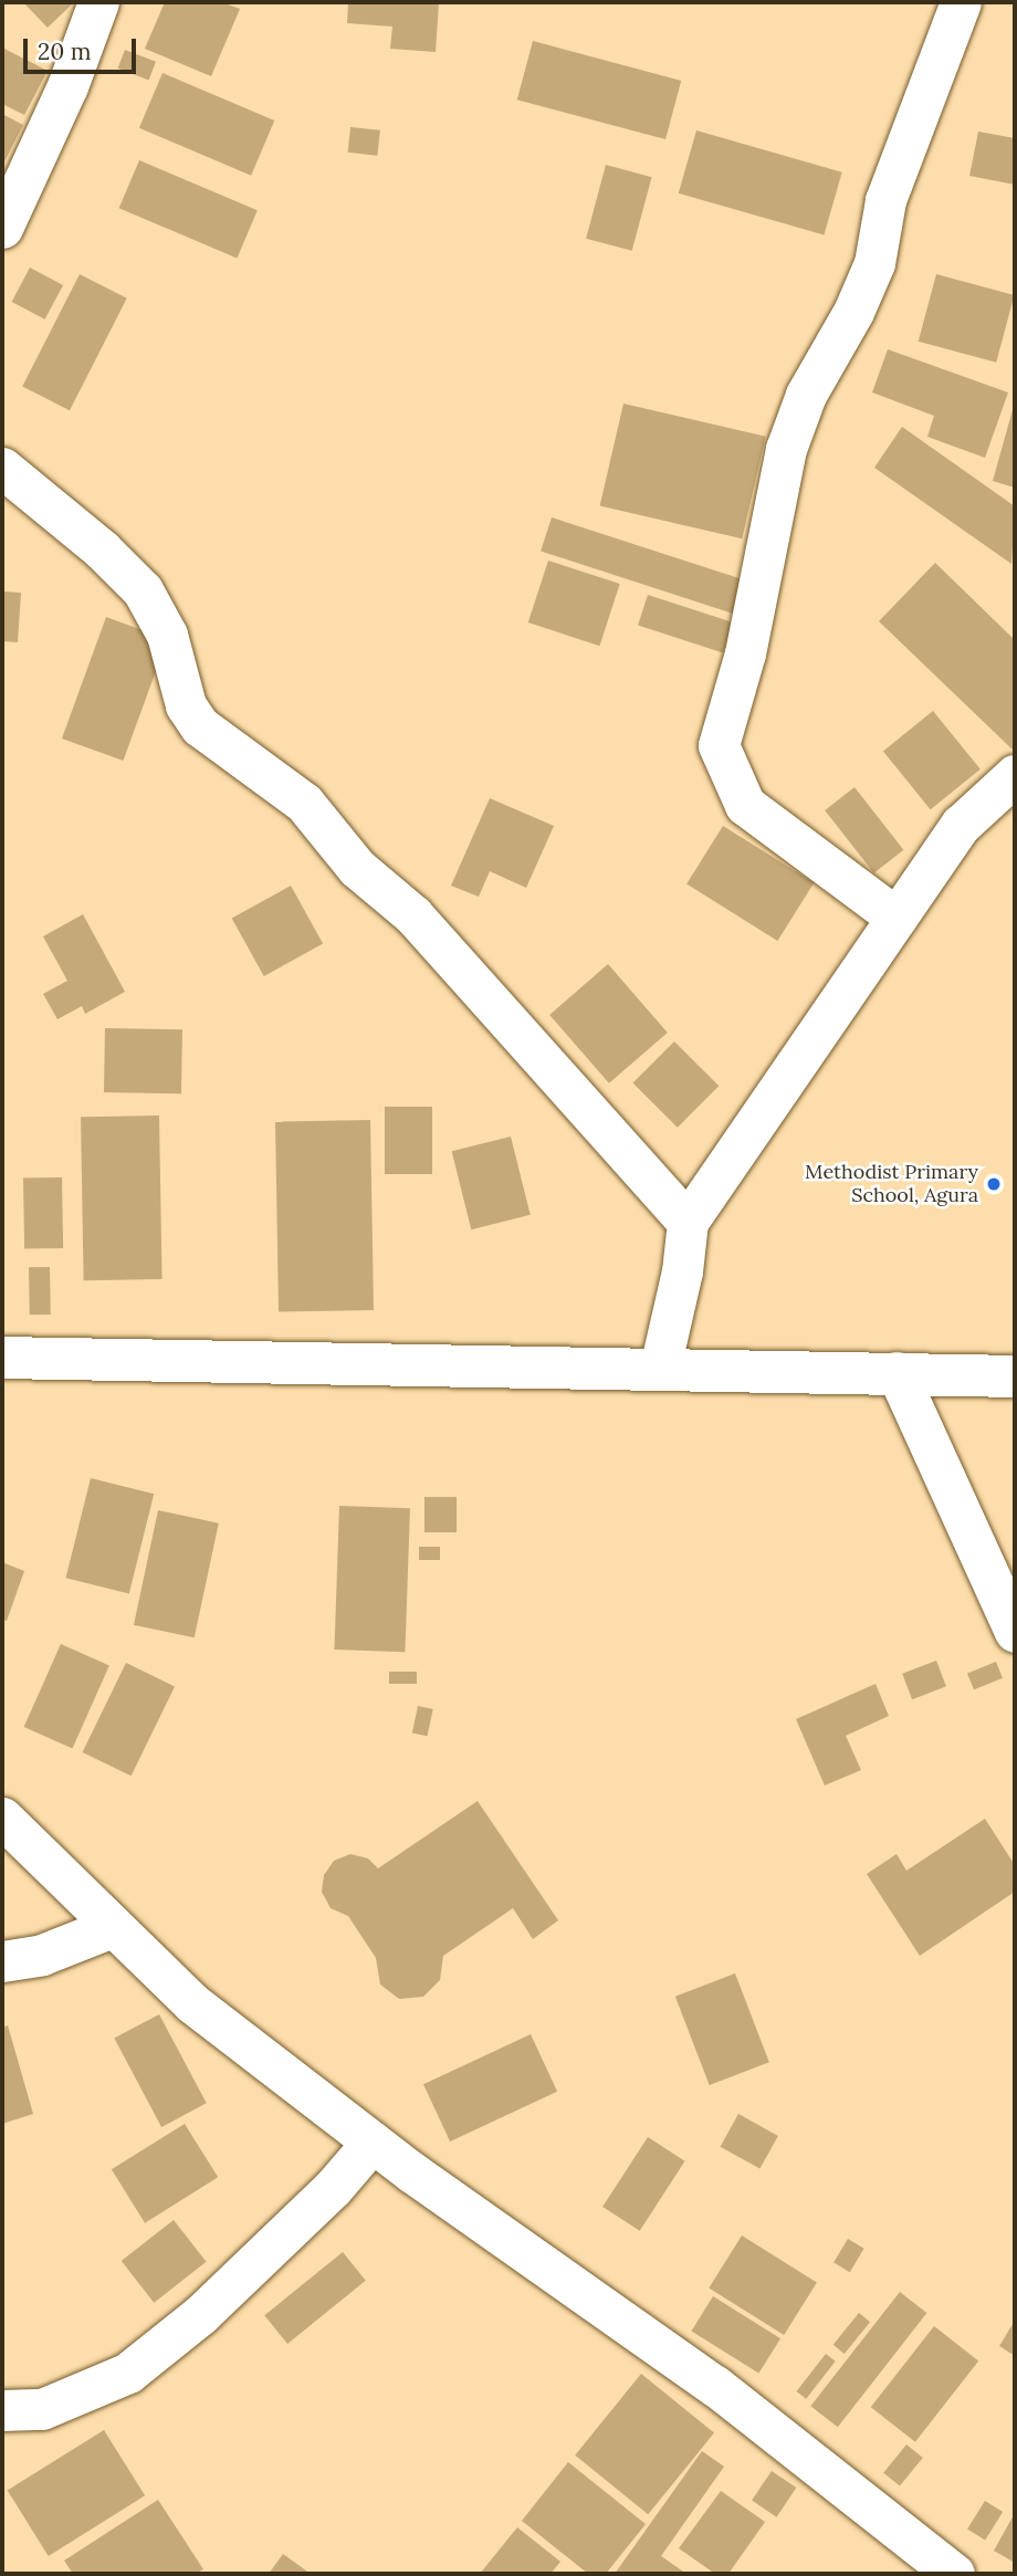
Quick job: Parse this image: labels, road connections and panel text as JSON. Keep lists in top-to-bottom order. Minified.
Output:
{"places":["Methodist Primary School, Agura"],"scale_bar":"20 m"}
